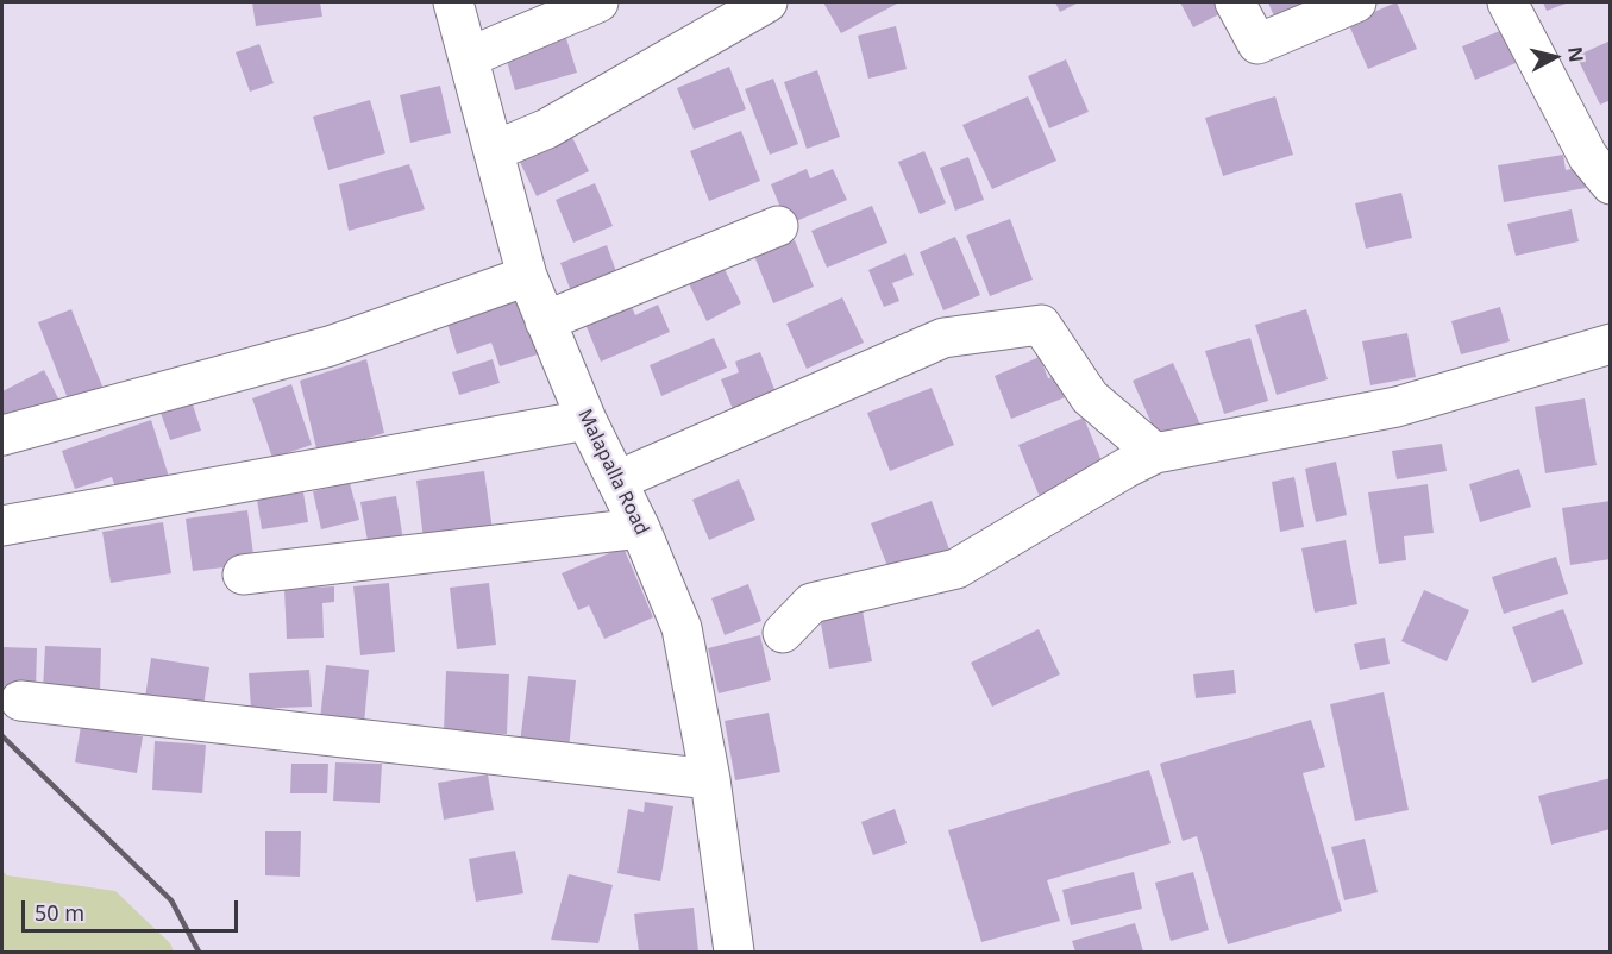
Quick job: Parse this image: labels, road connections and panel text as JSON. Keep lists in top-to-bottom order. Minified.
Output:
{"streets":{"street":["Malapalla Road"]},"scale_bar":"50 m","north":"right"}
